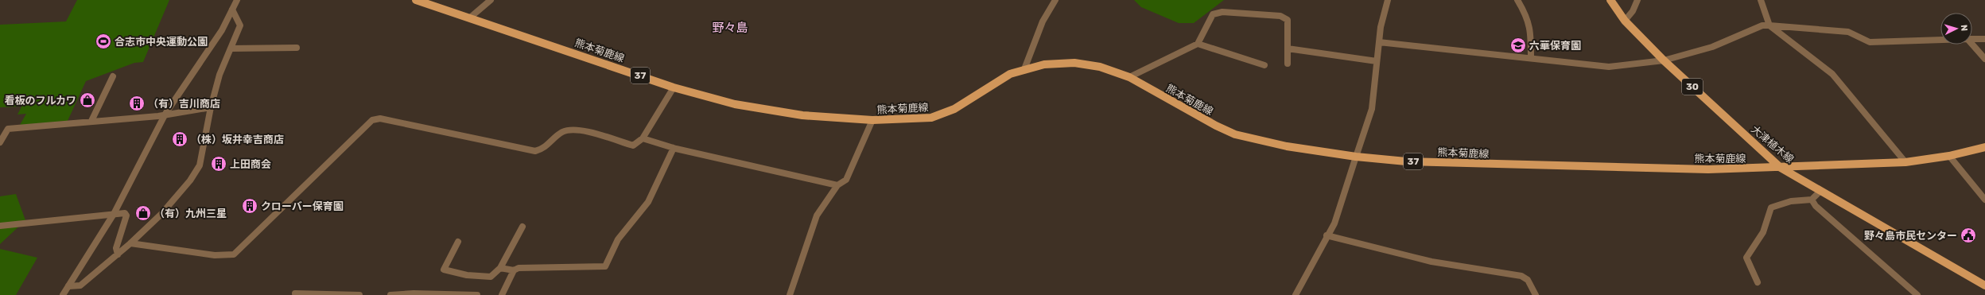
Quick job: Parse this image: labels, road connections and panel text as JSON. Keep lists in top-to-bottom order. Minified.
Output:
{"streets":{"main road":["熊本菊鹿線","37","30","大津植木線"]},"crossings":[["熊本菊鹿線","大津植木線"]],"districts":["野々島"],"places":{"sports":["合志市中央運動公園"],"school or university":["六華保育園"],"shop":["看板のフルカワ","（有）九州三星"],"building":["（有）吉川商店","（株）坂井幸吉商店","上田商会","クローバー保育園"],"public building":["野々島市民センター"]},"north":"right"}
